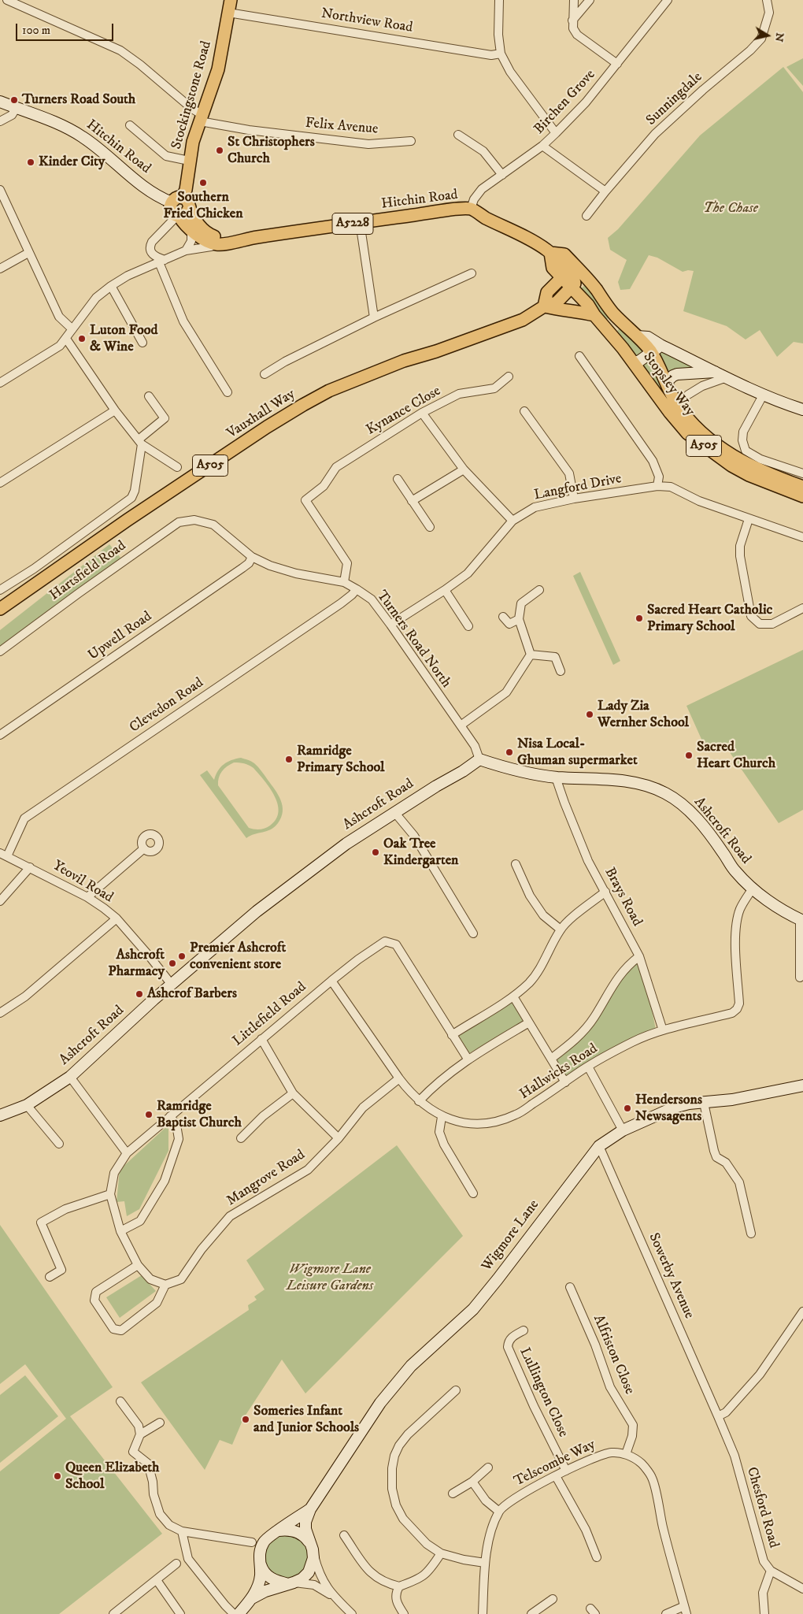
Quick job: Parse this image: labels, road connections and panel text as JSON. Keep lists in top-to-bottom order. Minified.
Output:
{"streets":{"main road":["Stockingstone Road","Hitchin Road","A5228","Stopsley Way","Vauxhall Way","A505"],"street":["Northview Road","Sunningdale","Birchen Grove","Felix Avenue","Kynance Close","Langford Drive","Hartsfield Road","Upwell Road","Turners Road North","Clevedon Road","Ashcroft Road","Yeovil Road","Brays Road","Littlefield Road","Hallwicks Road","Mangrove Road","Wigmore Lane","Sowerby Avenue","Alfriston Close","Lullington Close","Telscombe Way","Chesford Road"]},"crossings":[["Northview Road","Stockingstone Road"],["Stockingstone Road","Felix Avenue"],["Stockingstone Road","Hitchin Road"],["Birchen Grove","Hitchin Road"],["Hitchin Road","Stopsley Way"],["Stopsley Way","Vauxhall Way"],["Kynance Close","Turners Road North"],["Langford Drive","Turners Road North"],["Hartsfield Road","Turners Road North"],["Upwell Road","Turners Road North"],["Turners Road North","Clevedon Road"],["Turners Road North","Ashcroft Road"],["Clevedon Road","Yeovil Road"],["Ashcroft Road","Yeovil Road"],["Ashcroft Road","Brays Road"],["Ashcroft Road","Hallwicks Road"],["Brays Road","Hallwicks Road"],["Littlefield Road","Hallwicks Road"],["Hallwicks Road","Mangrove Road"],["Wigmore Lane","Sowerby Avenue"],["Sowerby Avenue","Chesford Road"],["Alfriston Close","Telscombe Way"],["Lullington Close","Telscombe Way"]],"parks":["The Chase","Wigmore Lane Leisure Gardens"],"places":["Turners Road South","St Christophers Church","Kinder City","Southern Fried Chicken","Luton Food & Wine","Sacred Heart Catholic Primary School","Lady Zia Wernher School","Nisa Local- Ghuman supermarket","Sacred Heart Church","Ramridge Primary School","Oak Tree Kindergarten","Premier Ashcroft convenient store","Ashcroft Pharmacy","Ashcrof Barbers","Hendersons Newsagents","Ramridge Baptist Church","Someries Infant and Junior Schools","Queen Elizabeth School"],"scale_bar":"100 m","north":"right"}
